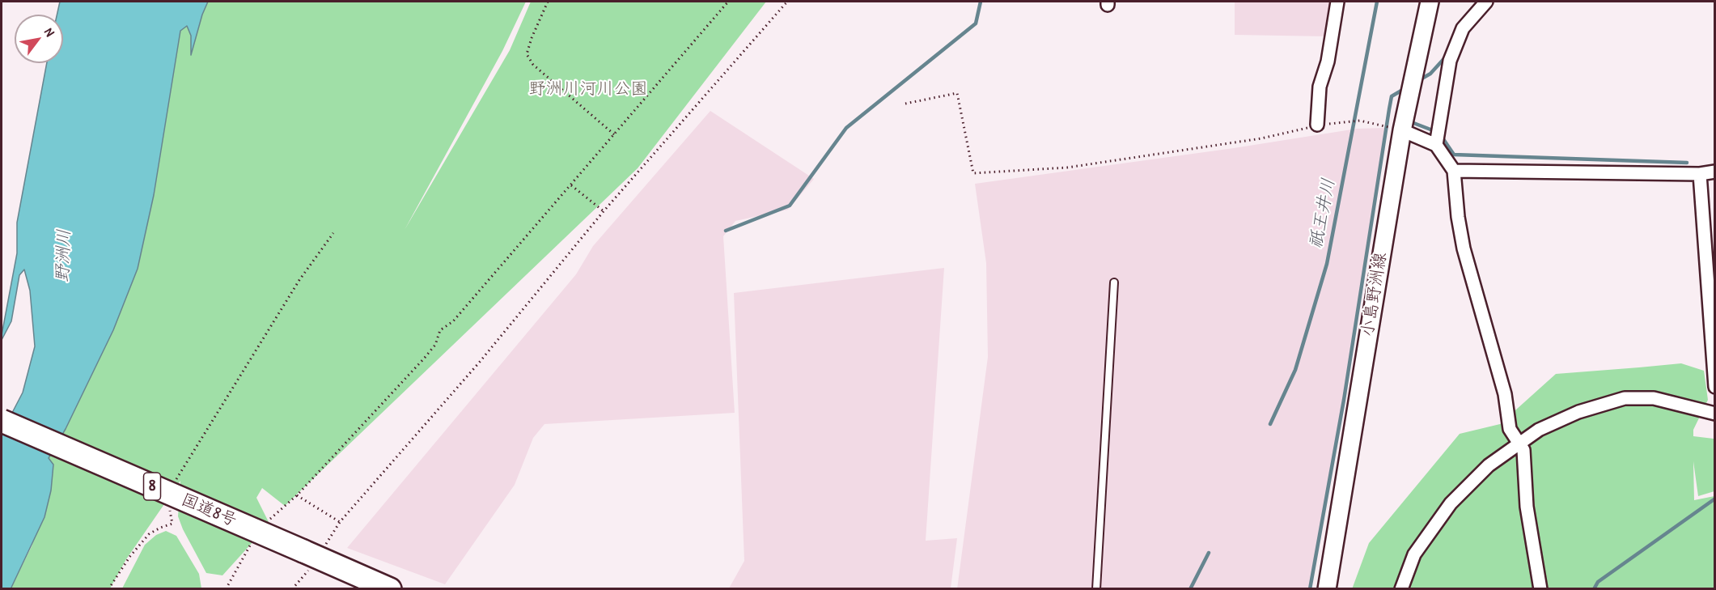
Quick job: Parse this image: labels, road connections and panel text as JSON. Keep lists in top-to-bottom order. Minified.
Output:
{"streets":{"highway":["8","国道8号"],"main road":["小島野洲線"]},"water":["祇王井川","野洲川"],"parks":["野洲川河川公園"],"north":"top right"}
